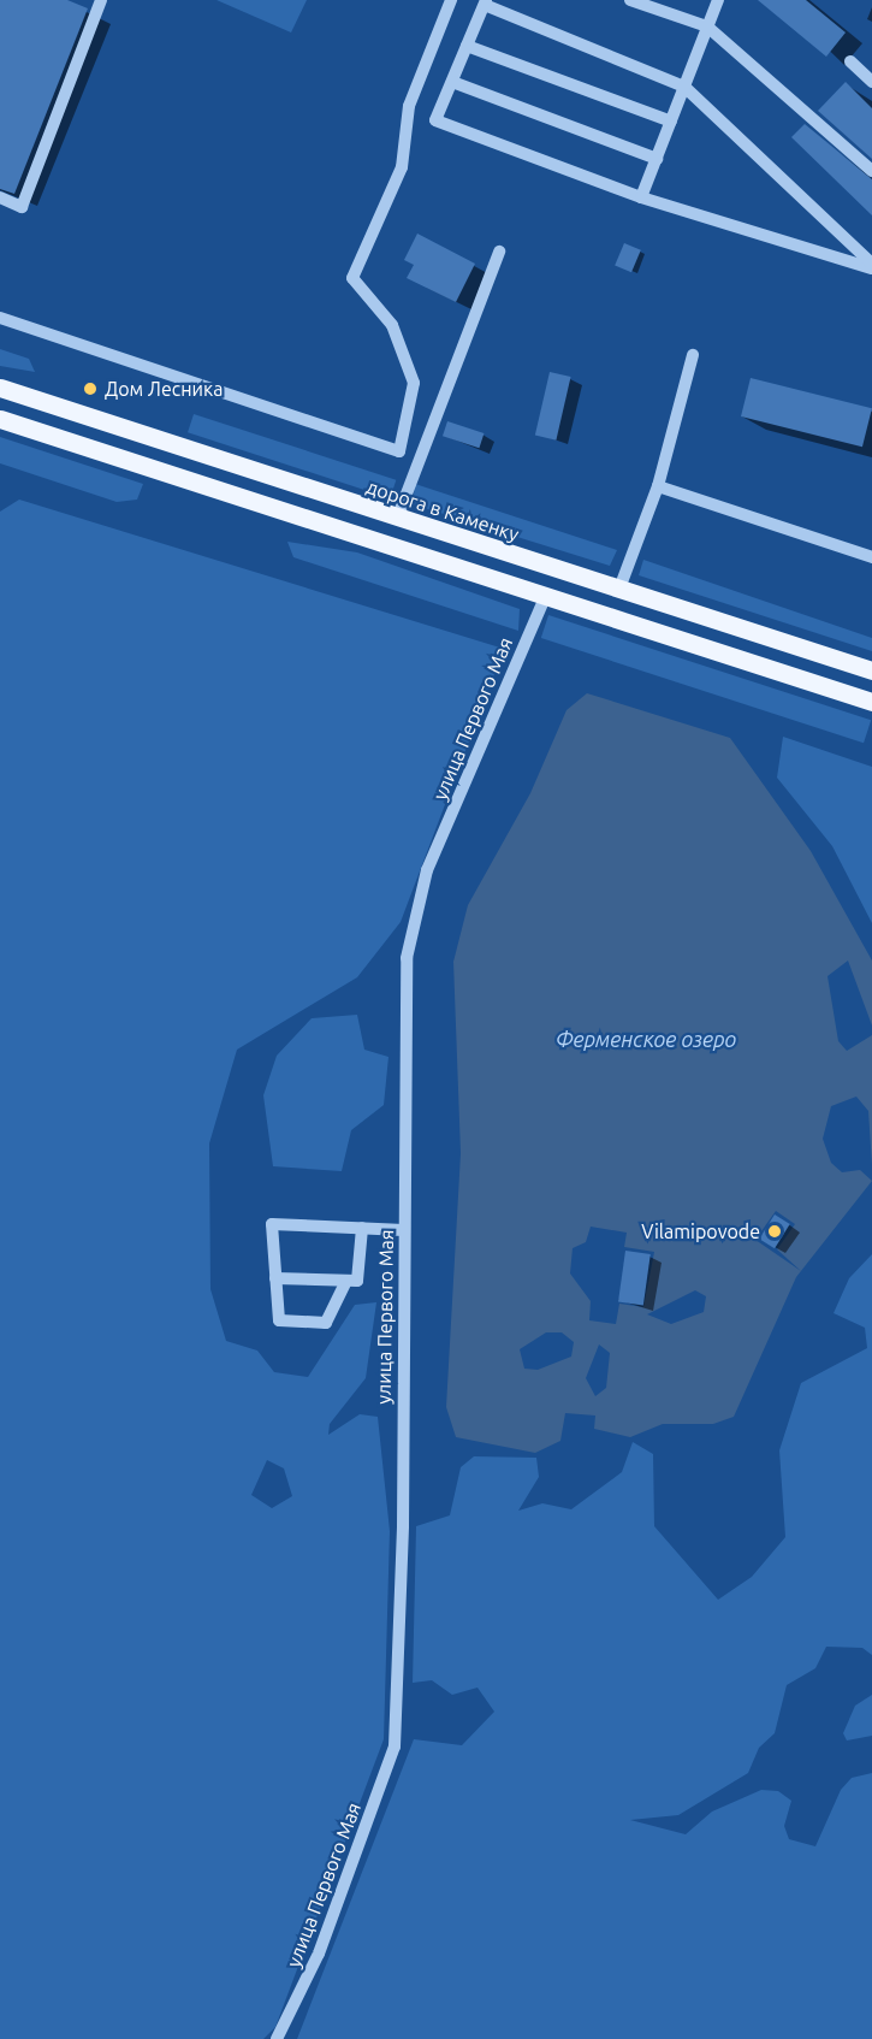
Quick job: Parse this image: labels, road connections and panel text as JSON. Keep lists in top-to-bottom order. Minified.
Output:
{"streets":{"main road":["дорога в Каменку"],"street":["улица Первого Мая"]},"water":["Ферменское озеро"],"places":["Дом Лесника","Vilamipovode"]}
